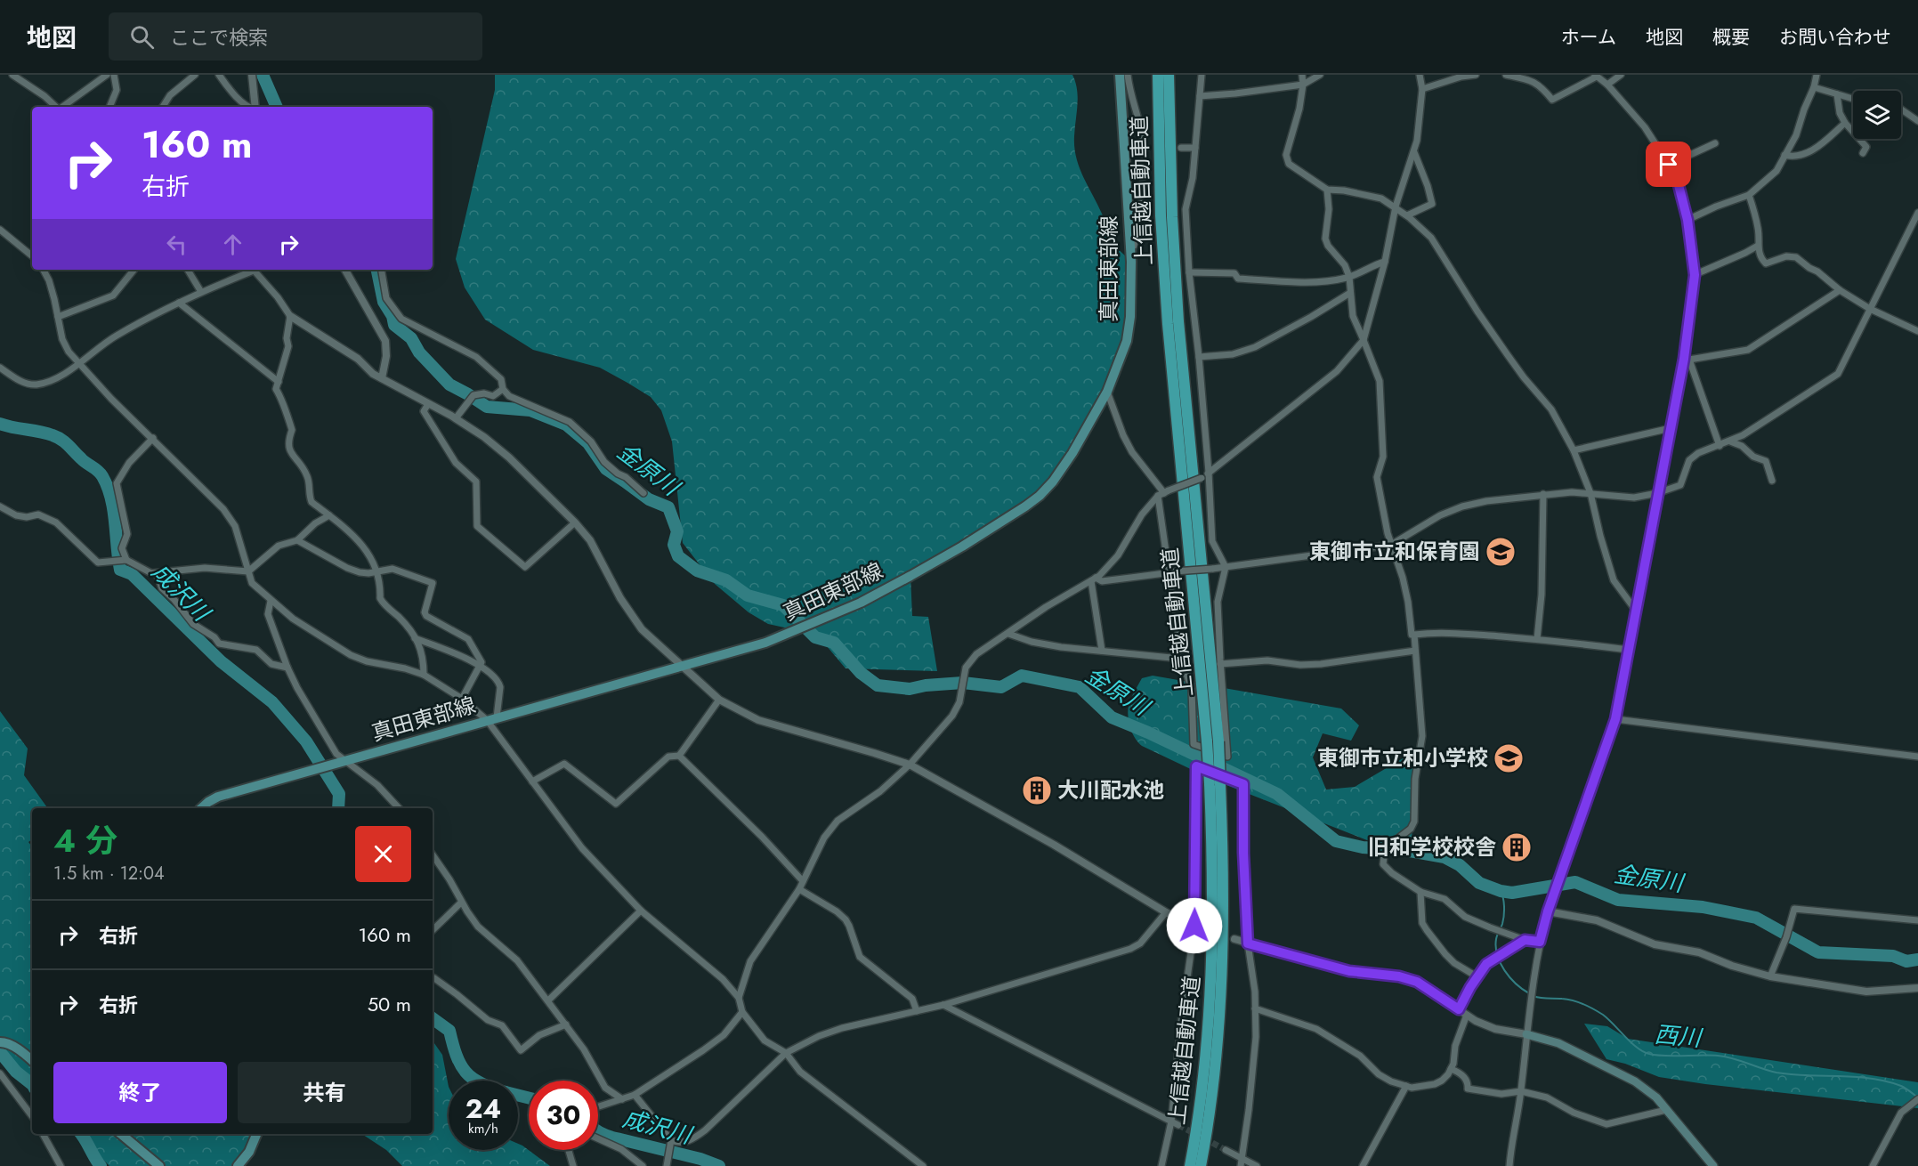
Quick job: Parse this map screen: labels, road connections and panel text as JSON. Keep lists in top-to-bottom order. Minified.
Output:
{"streets":{"highway":["上信越自動車道"],"main road":["真田東部線"]},"water":["金原川","成沢川","西川"],"places":{"school or university":["東御市立和保育園","東御市立和小学校"],"building":["大川配水池","旧和学校校舎"]},"page":{"header":"地図","search":"ここで検索","nav":["ホーム","地図","概要","お問い合わせ"],"turn":["160 m","右折"],"heading":["4 分","1.5 km · 12:04"],"list":[{"name":"右折","value":"160 m"},{"name":"右折","value":"50 m"}],"buttons":["終了","共有"],"speed":"24 km/h","limit":"30"}}
